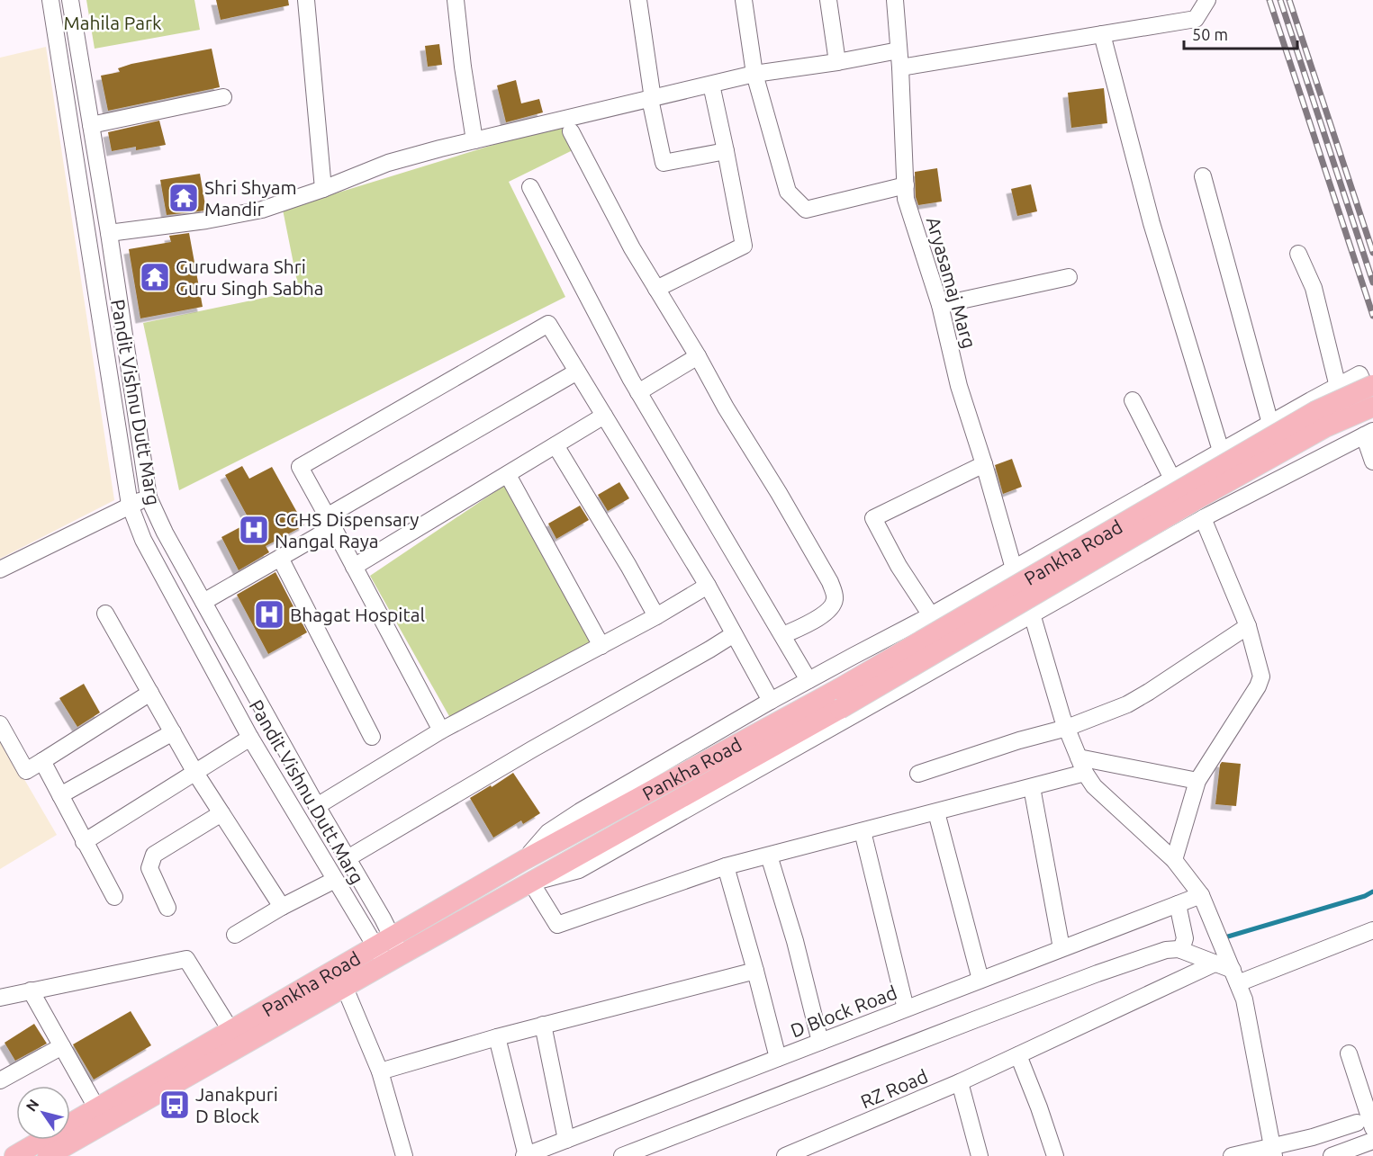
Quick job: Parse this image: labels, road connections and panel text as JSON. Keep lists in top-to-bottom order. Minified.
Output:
{"streets":{"main road":["Pankha Road"],"street":["Aryasamaj Marg","Pandit Vishnu Dutt Marg","D Block Road","RZ Road"]},"crossings":[["Aryasamaj Marg","D Block Road"],["Pandit Vishnu Dutt Marg","Pankha Road"]],"parks":["Mahila Park"],"places":{"temple":["Shri Shyam Mandir","Gurudwara Shri Guru Singh Sabha"],"hospital":["CGHS Dispensary Nangal Raya","Bhagat Hospital"],"bus stop":["Janakpuri D Block"]},"scale_bar":"50 m","north":"top left"}
